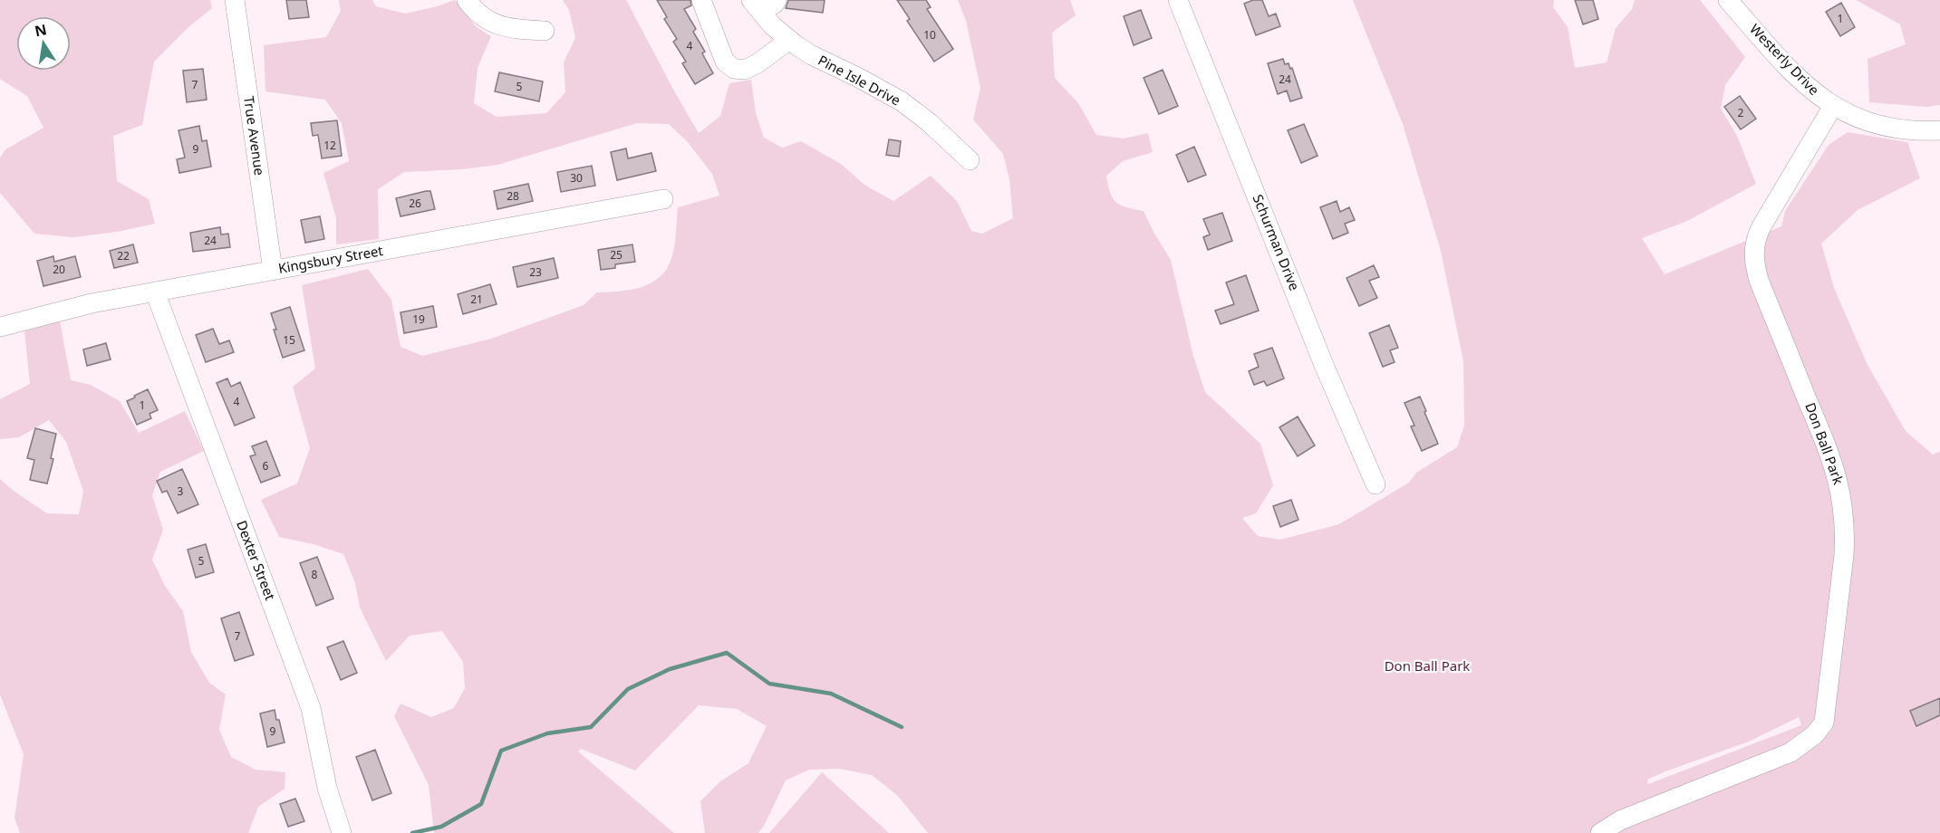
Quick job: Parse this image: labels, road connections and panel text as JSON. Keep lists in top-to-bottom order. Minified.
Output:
{"streets":{"street":["Westerly Drive","Pine Isle Drive","True Avenue","Schurman Drive","Kingsbury Street","Don Ball Park","Dexter Street"]},"crossings":[["Westerly Drive","Don Ball Park"],["True Avenue","Kingsbury Street"],["Kingsbury Street","Dexter Street"]],"parks":["Don Ball Park"],"house_numbers":["1","10","4","24","7","5","2","12","9","30","28","26","24","25","22","20","23","21","19","15","4","1","6","3","5","8","7","9"],"north":"top"}
